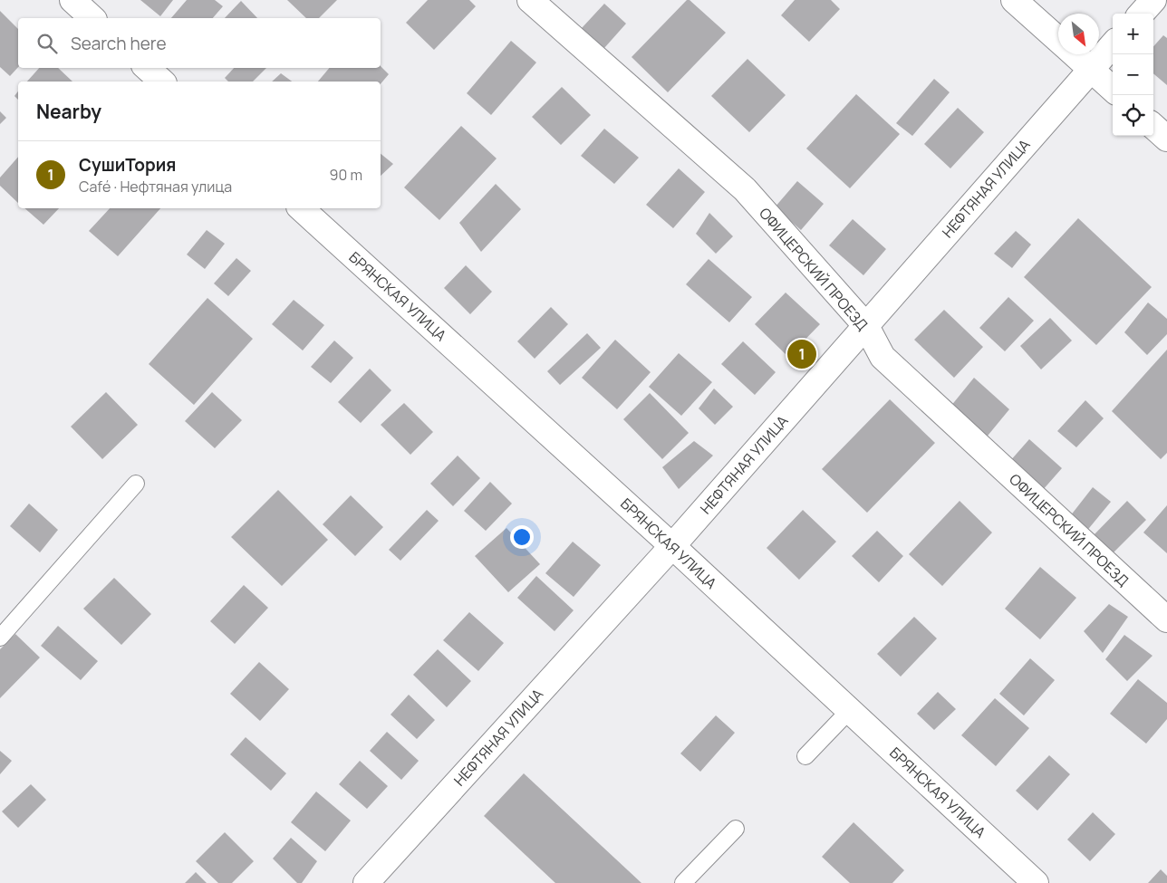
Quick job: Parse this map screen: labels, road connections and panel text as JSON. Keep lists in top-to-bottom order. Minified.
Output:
{"streets":{"street":["НЕФТЯНАЯ УЛИЦА","ОФИЦЕРСКИЙ ПРОЕЗД","БРЯНСКАЯ УЛИЦА"]},"crossings":[["НЕФТЯНАЯ УЛИЦА","ОФИЦЕРСКИЙ ПРОЕЗД"],["НЕФТЯНАЯ УЛИЦА","БРЯНСКАЯ УЛИЦА"]],"north":"bottom right","page":{"map_buttons":["+","−"],"search":"Search here","heading":"Nearby","list":[{"mark":"1","name":"СушиТория","note":"Café · Нефтяная улица","value":"90 m"}],"pins":"1"}}
